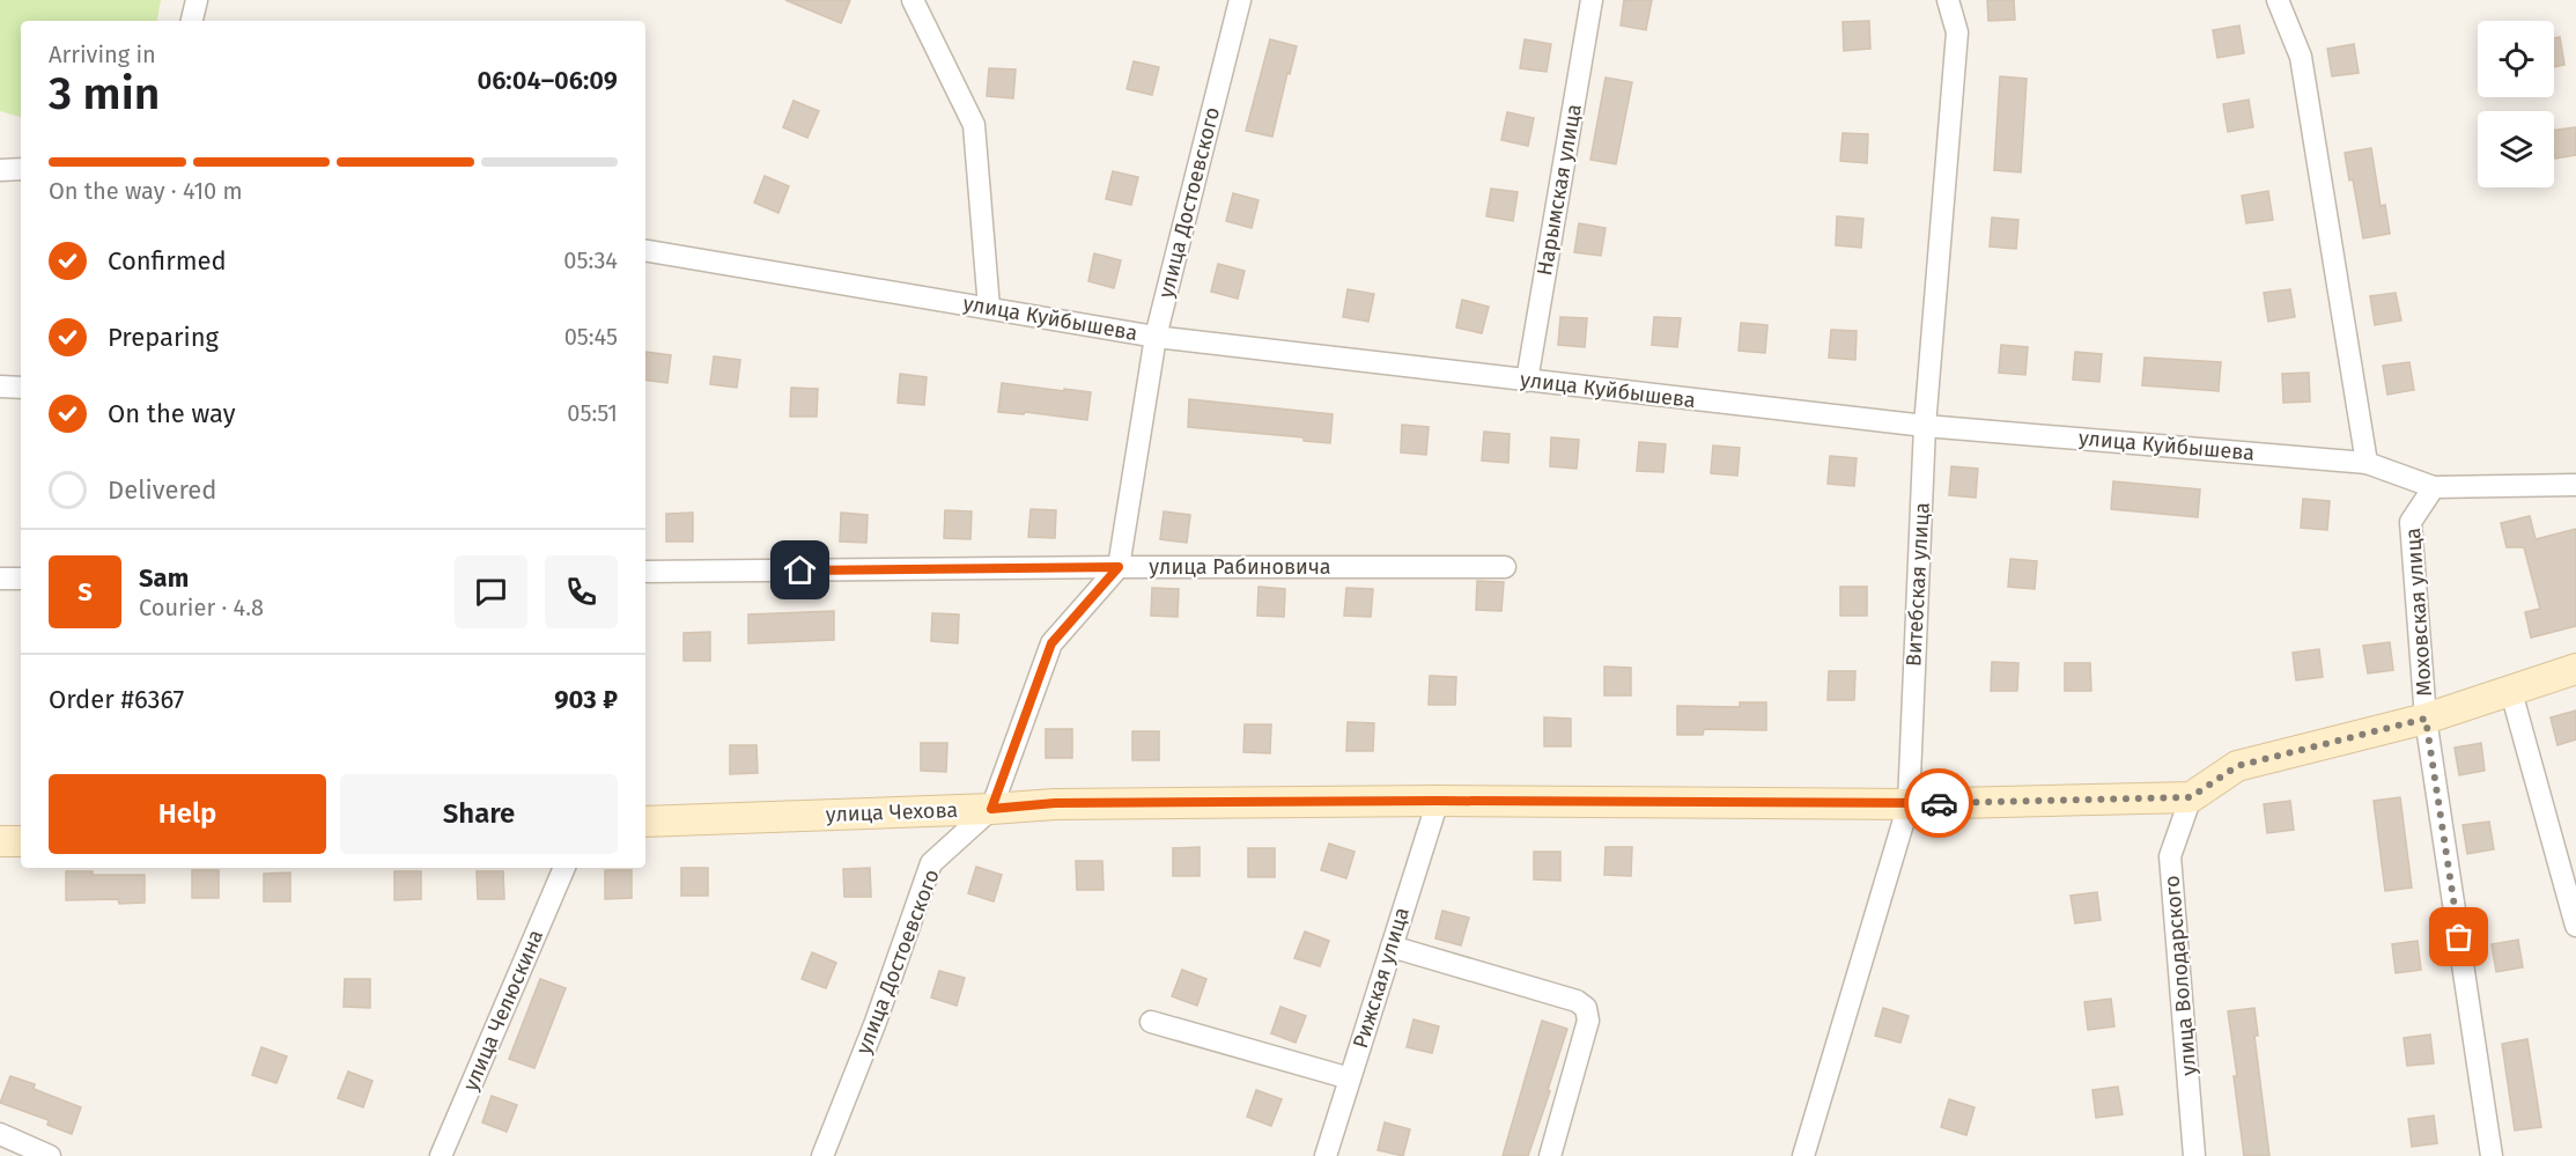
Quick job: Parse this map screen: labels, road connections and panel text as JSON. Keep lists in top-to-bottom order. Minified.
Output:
{"streets":{"street":["Нарымская улица","улица Достоевского","улица Куйбышева","улица Рабиновича","Витебская улица","Моховская улица","улица Чехова","улица Володарского","Рижская улица","улица Челюскина"]},"crossings":[["Нарымская улица","улица Куйбышева"],["улица Достоевского","улица Куйбышева"],["улица Достоевского","улица Рабиновича"],["улица Достоевского","улица Чехова"],["улица Куйбышева","Витебская улица"],["улица Куйбышева","Моховская улица"],["Витебская улица","улица Чехова"],["улица Чехова","улица Володарского"],["улица Чехова","Рижская улица"]],"page":{"heading":["3 min","Arriving in","06:04–06:09"],"panel":["Sam","Courier · 4.8","Order #6367","903 ₽"],"bar":"On the way · 410 m","list":[["Confirmed","05:34"],["Preparing","05:45"],["On the way","05:51"],"Delivered"],"round":"S","buttons":["Help","Share"]}}
